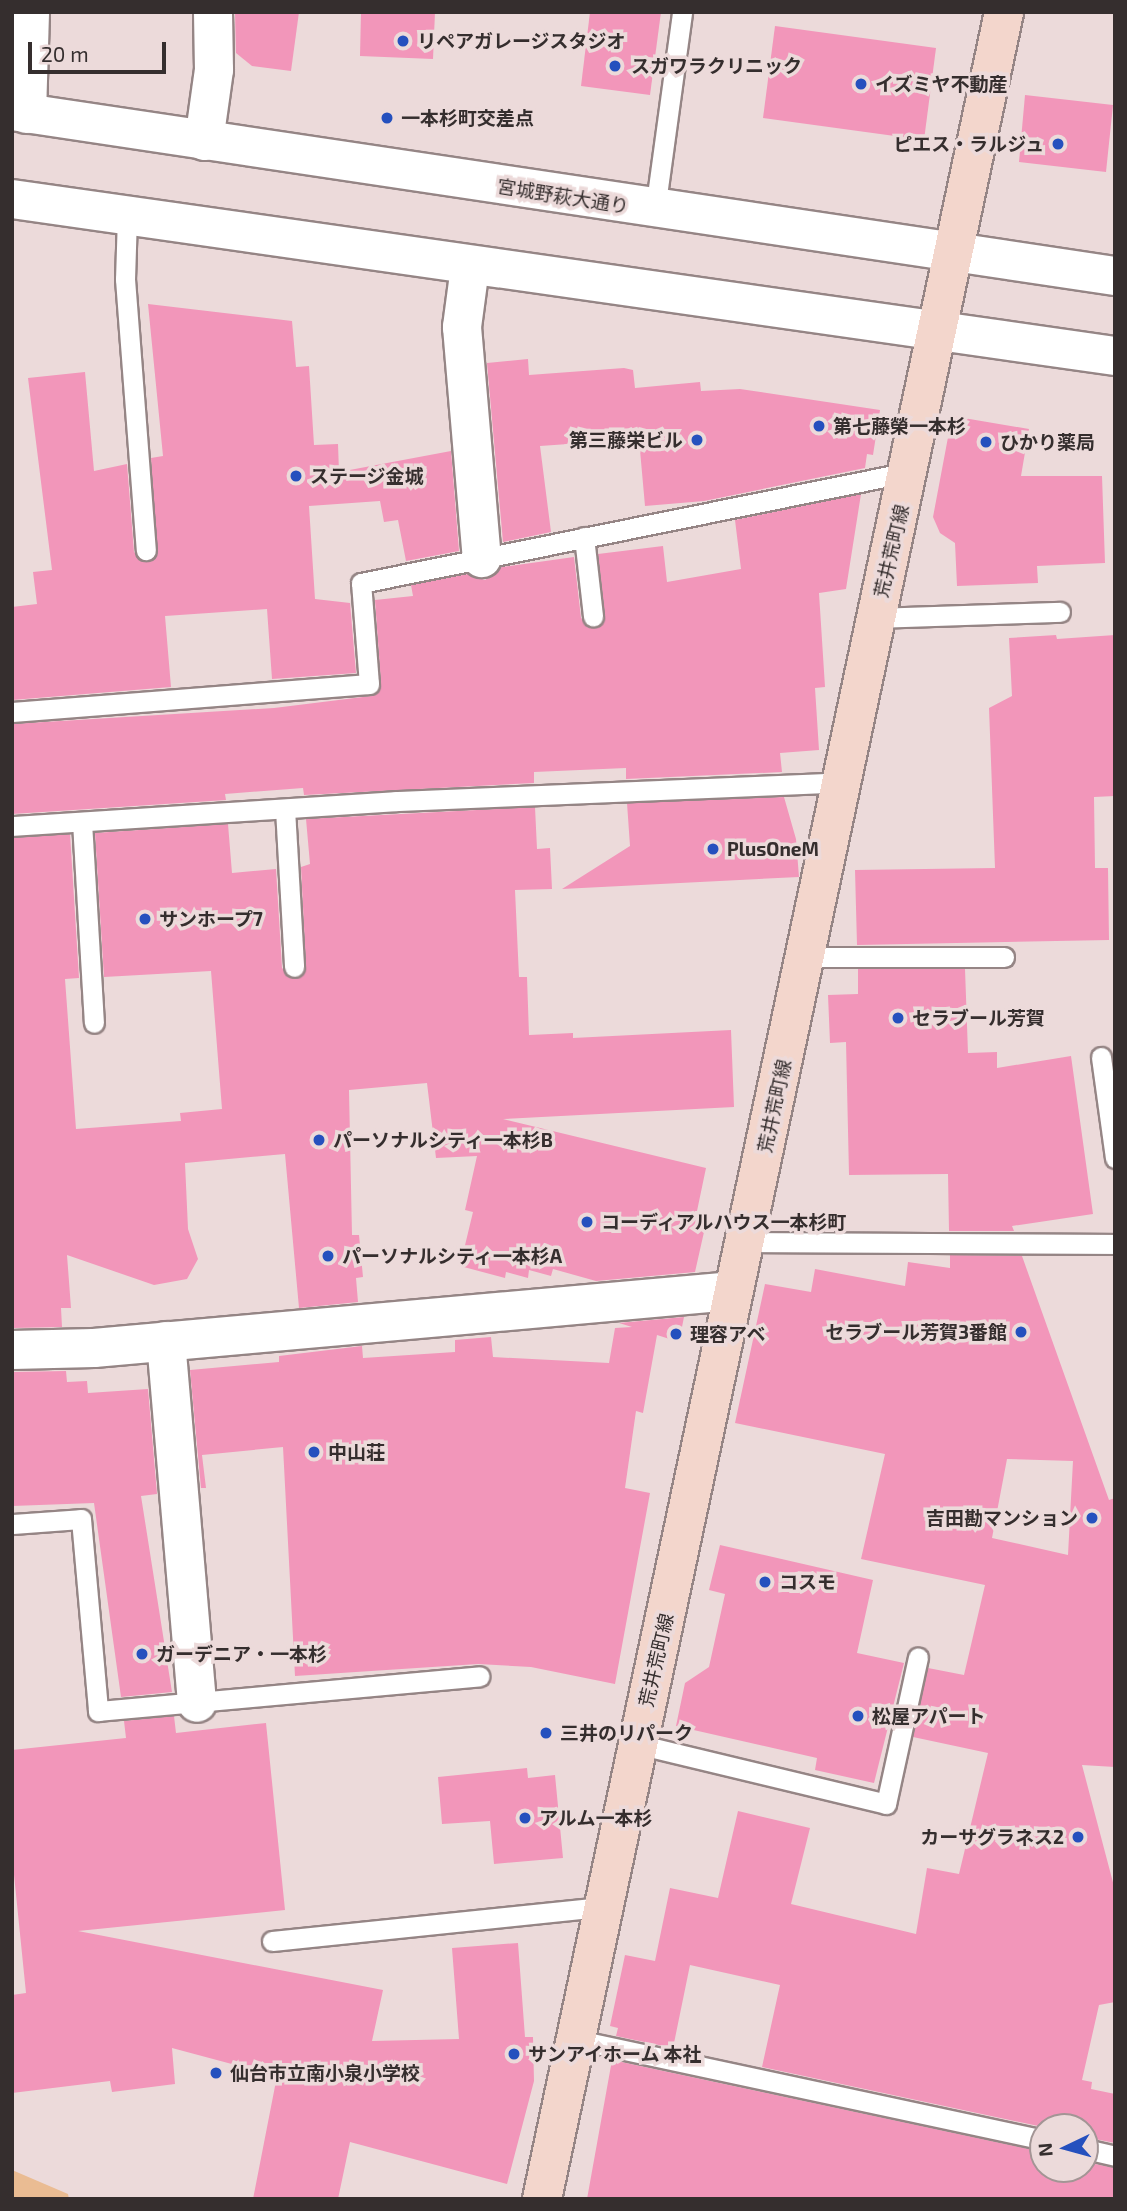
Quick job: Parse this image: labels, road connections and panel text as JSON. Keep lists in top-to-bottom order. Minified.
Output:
{"streets":{"main road":["荒井荒町線"],"street":["宮城野萩大通り"]},"crossings":[["宮城野萩大通り","荒井荒町線"]],"places":["リペアガレージスタジオ","スガワラクリニック","イズミヤ不動産","一本杉町交差点","ピエス・ラルジュ","第七藤榮一本杉","第三藤栄ビル","ひかり薬局","ステージ金城","PlusOneM","サンホープ7","セラブール芳賀","パーソナルシティ一本杉B","コーディアルハウス一本杉町","パーソナルシティ一本杉A","セラブール芳賀3番館","理容アベ","中山荘","吉田勘マンション","コスモ","ガーデニア・一本杉","松屋アパート","三井のリパーク","アルム一本杉","カーサグラネス2","サンアイホーム 本社","仙台市立南小泉小学校"],"scale_bar":"20 m","north":"left"}
